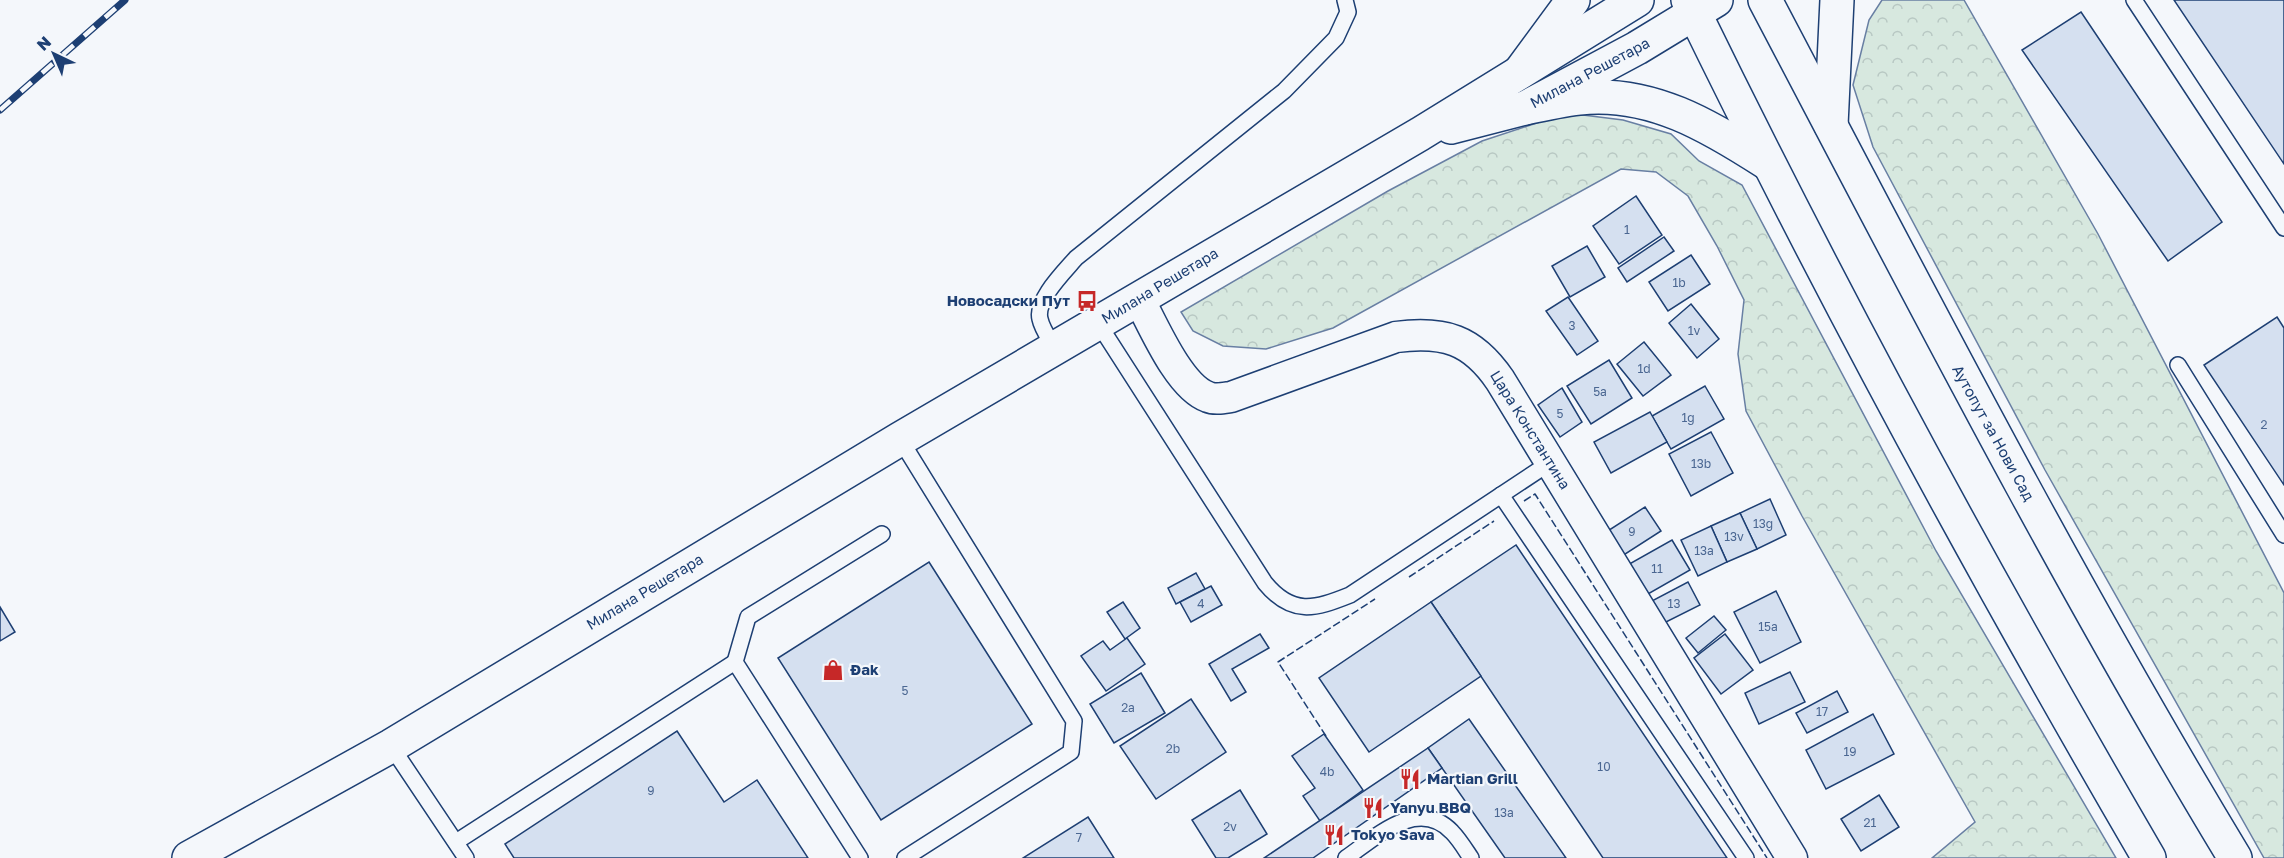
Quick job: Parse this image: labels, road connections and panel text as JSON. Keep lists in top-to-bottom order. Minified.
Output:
{"streets":{"main road":["Милана Решетара","Аутопут за Нови Сад"],"street":["Цара Константина"]},"crossings":[["Милана Решетара","Цара Константина"]],"places":{"bus stop":["Новосадски Пут"],"shop":["Đak"],"restaurant":["Martian Grill","Yanyu BBQ","Tokyo Sava"]},"house_numbers":["1","1b","3","1v","1d","5a","5","1g","2","13b","13g","9","13v","13a","11","4","13","15a","5","2a","17","2b","19","10","4b","9","13a","21","2v","7"],"north":"top left"}
